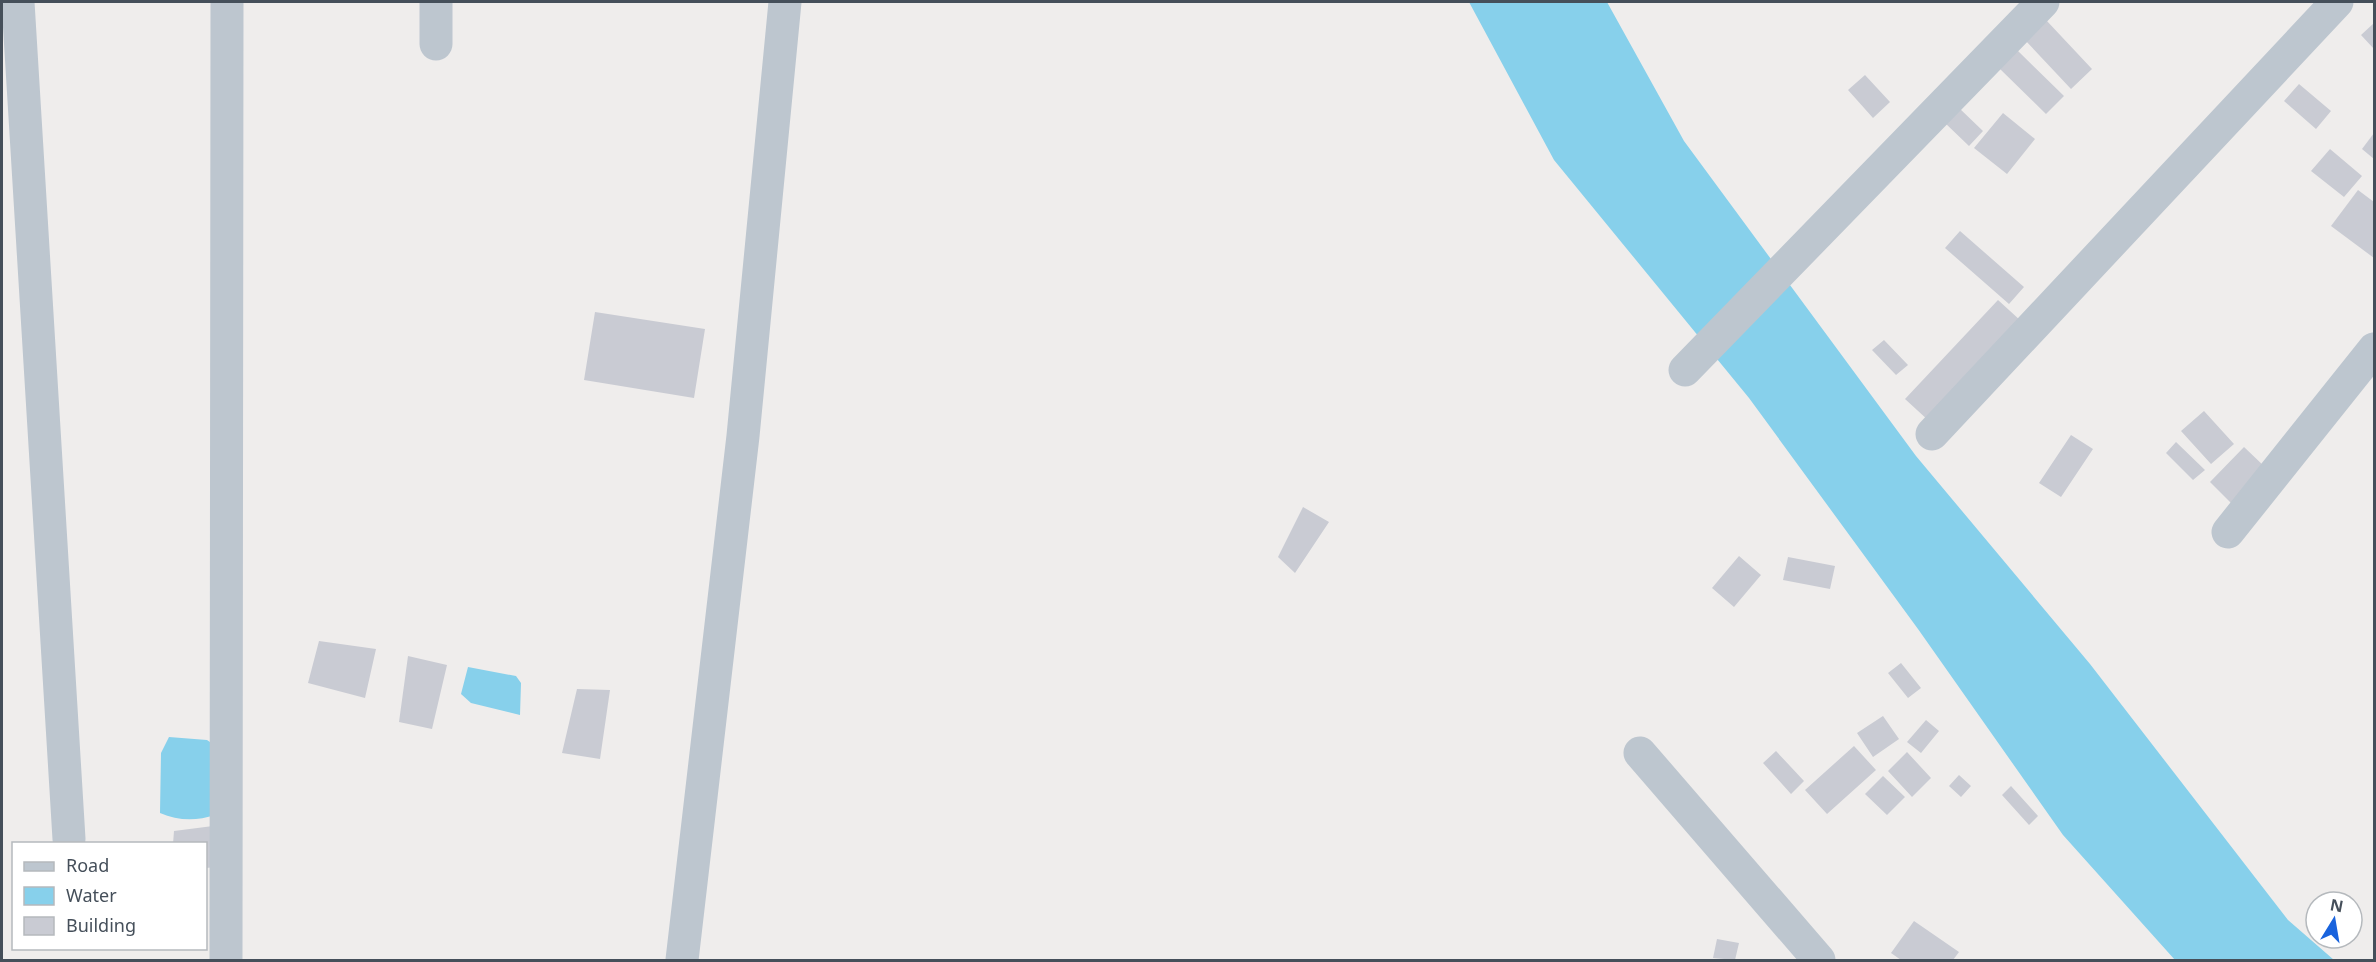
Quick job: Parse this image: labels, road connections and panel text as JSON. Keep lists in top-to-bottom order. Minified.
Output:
{"legend":["Road","Water","Building"],"north":"top"}
